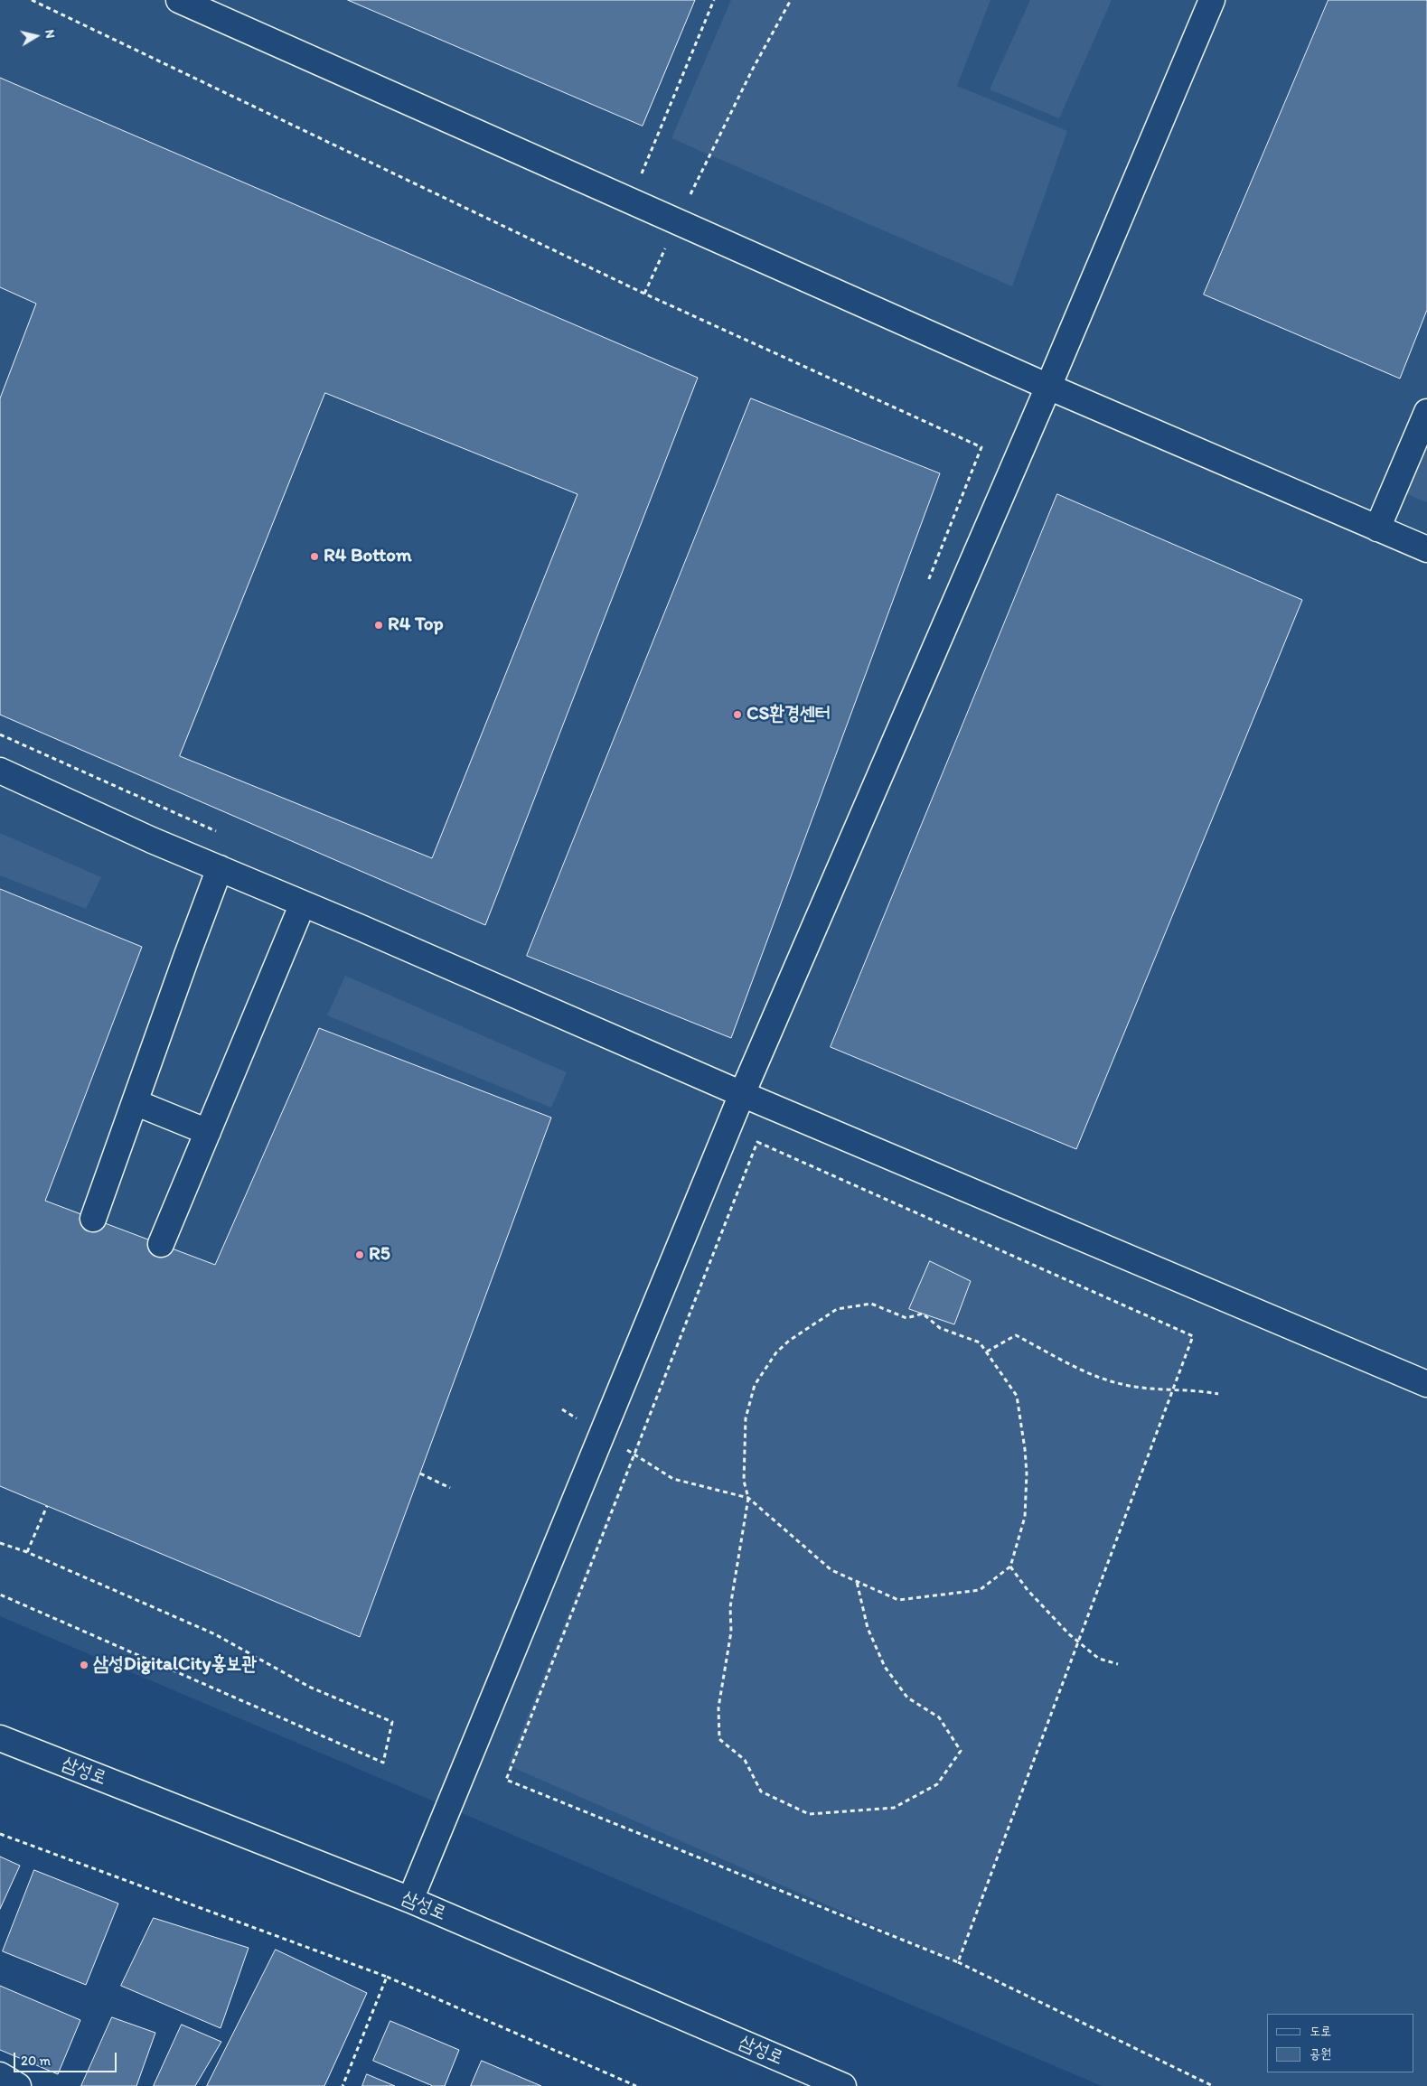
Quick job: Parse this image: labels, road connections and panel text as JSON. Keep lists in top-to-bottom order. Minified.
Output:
{"streets":{"street":["삼성로"]},"places":["R4 Bottom","R4 Top","CS환경센터","R5","삼성DigitalCity홍보관"],"legend":["도로","공원"],"scale_bar":"20 m","north":"right"}
